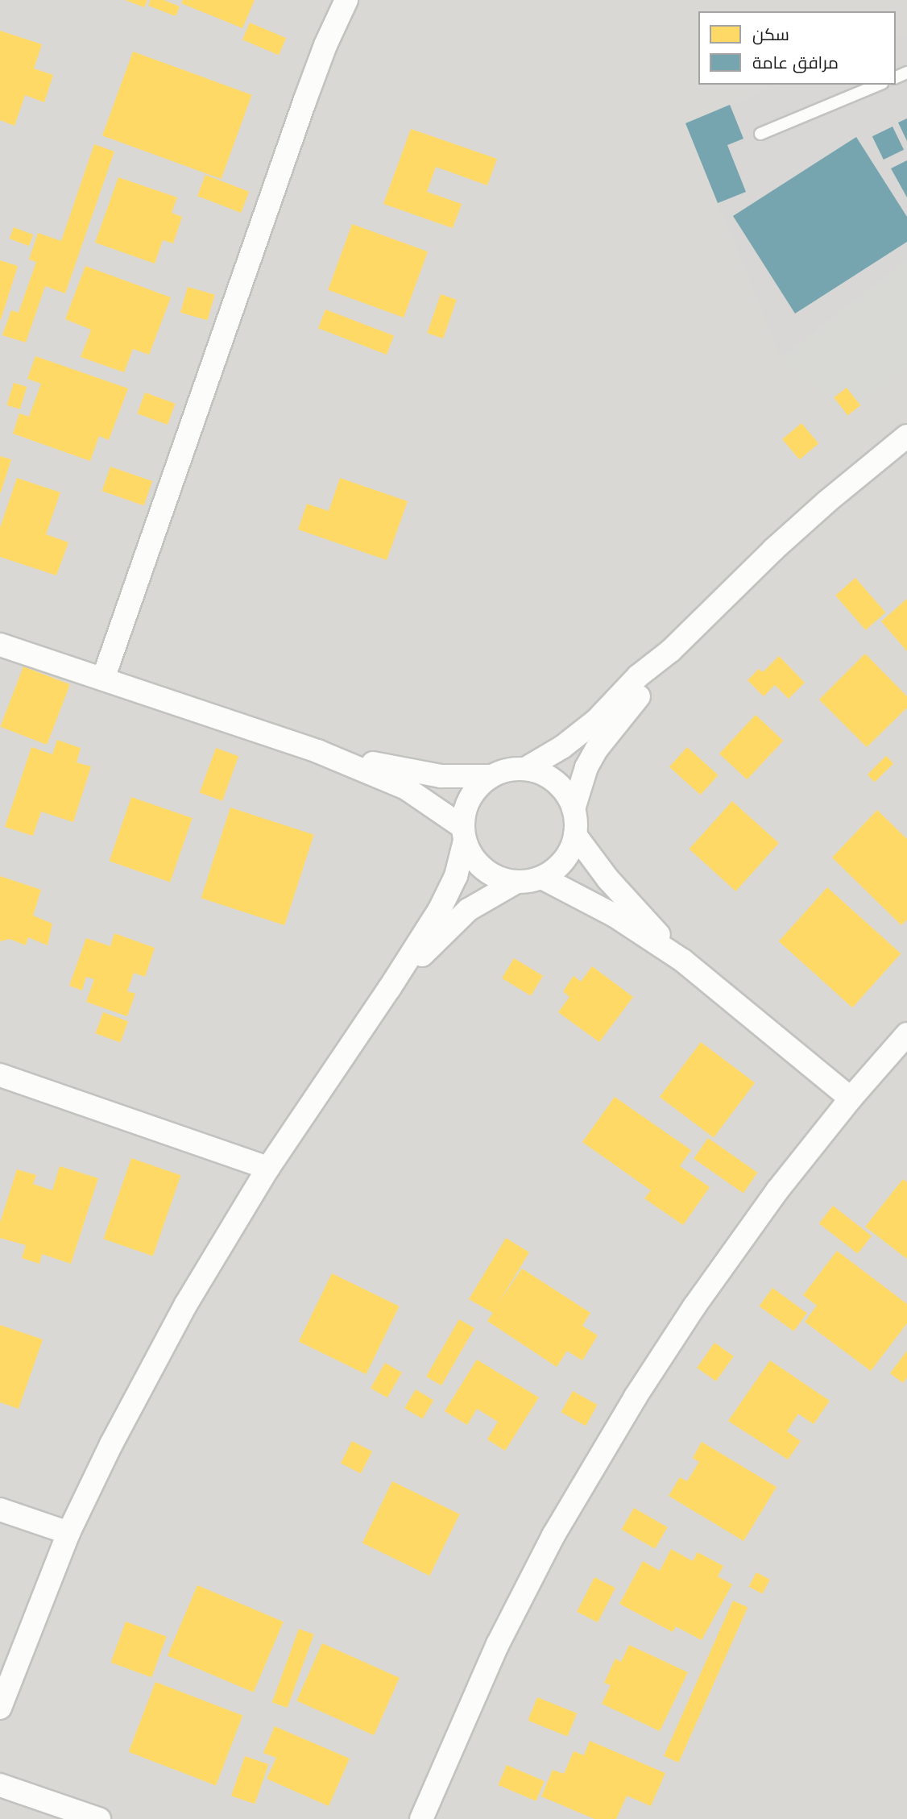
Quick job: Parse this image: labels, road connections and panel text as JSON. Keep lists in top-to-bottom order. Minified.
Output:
{"legend":["سكن","مرافق عامة"]}
